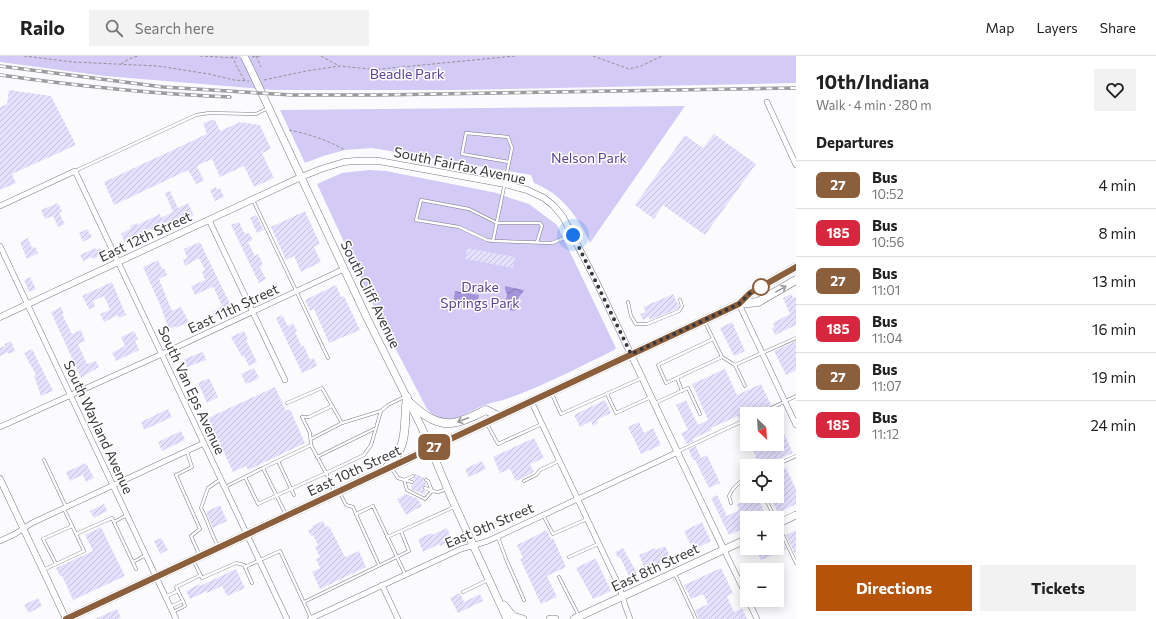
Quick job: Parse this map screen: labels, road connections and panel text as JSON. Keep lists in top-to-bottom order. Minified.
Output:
{"streets":{"main road":["South Cliff Avenue","East 10th Street","East 8th Street"],"street":["South Fairfax Avenue","East 12th Street","East 11th Street","South Van Eps Avenue","South Wayland Avenue","East 9th Street"]},"crossings":[["South Fairfax Avenue","East 12th Street"],["South Fairfax Avenue","South Cliff Avenue"],["South Fairfax Avenue","East 10th Street"],["South Fairfax Avenue","East 9th Street"],["South Fairfax Avenue","East 8th Street"],["East 12th Street","South Cliff Avenue"],["East 12th Street","South Van Eps Avenue"],["East 12th Street","South Wayland Avenue"],["South Cliff Avenue","East 11th Street"],["South Cliff Avenue","East 10th Street"],["South Cliff Avenue","East 9th Street"],["East 11th Street","South Van Eps Avenue"],["East 11th Street","South Wayland Avenue"],["South Van Eps Avenue","East 10th Street"],["South Wayland Avenue","East 10th Street"]],"parks":["Beadle Park","Nelson Park","Drake Springs Park"],"lines":["bus line 27"],"north":"bottom right","page":{"header":"Railo","search":"Search here","nav":["Map","Layers","Share"],"on_map":"27","heading":[["10th/Indiana","Walk · 4 min · 280 m"],"Departures"],"list":[{"mark":"27","name":"Bus","note":"10:52","value":"4 min"},{"mark":"185","name":"Bus","note":"10:56","value":"8 min"},{"mark":"27","name":"Bus","note":"11:01","value":"13 min"},{"mark":"185","name":"Bus","note":"11:04","value":"16 min"},{"mark":"27","name":"Bus","note":"11:07","value":"19 min"},{"mark":"185","name":"Bus","note":"11:12","value":"24 min"}],"map_buttons":["+","−"],"buttons":["Directions","Tickets"]}}
